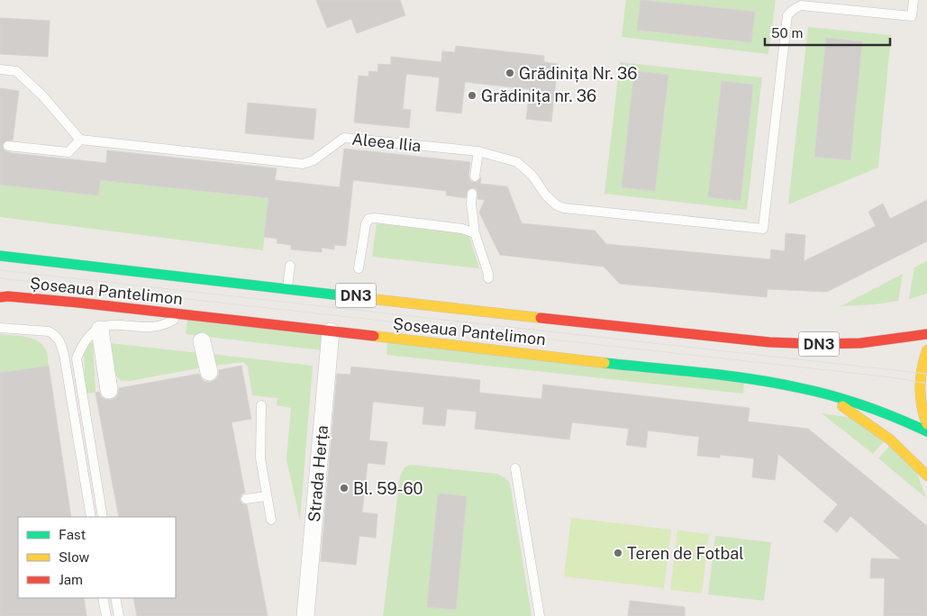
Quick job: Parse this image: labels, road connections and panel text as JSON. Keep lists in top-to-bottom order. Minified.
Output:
{"streets":{"main road":["Șoseaua Pantelimon","DN3"],"street":["Strada Herța"],"lane":["Aleea Ilia"]},"crossings":[["Șoseaua Pantelimon","Strada Herța"]],"places":["Grădinița Nr. 36","Grădinița nr. 36","Bl. 59-60","Teren de Fotbal"],"legend":["Fast","Slow","Jam"],"scale_bar":"50 m"}
